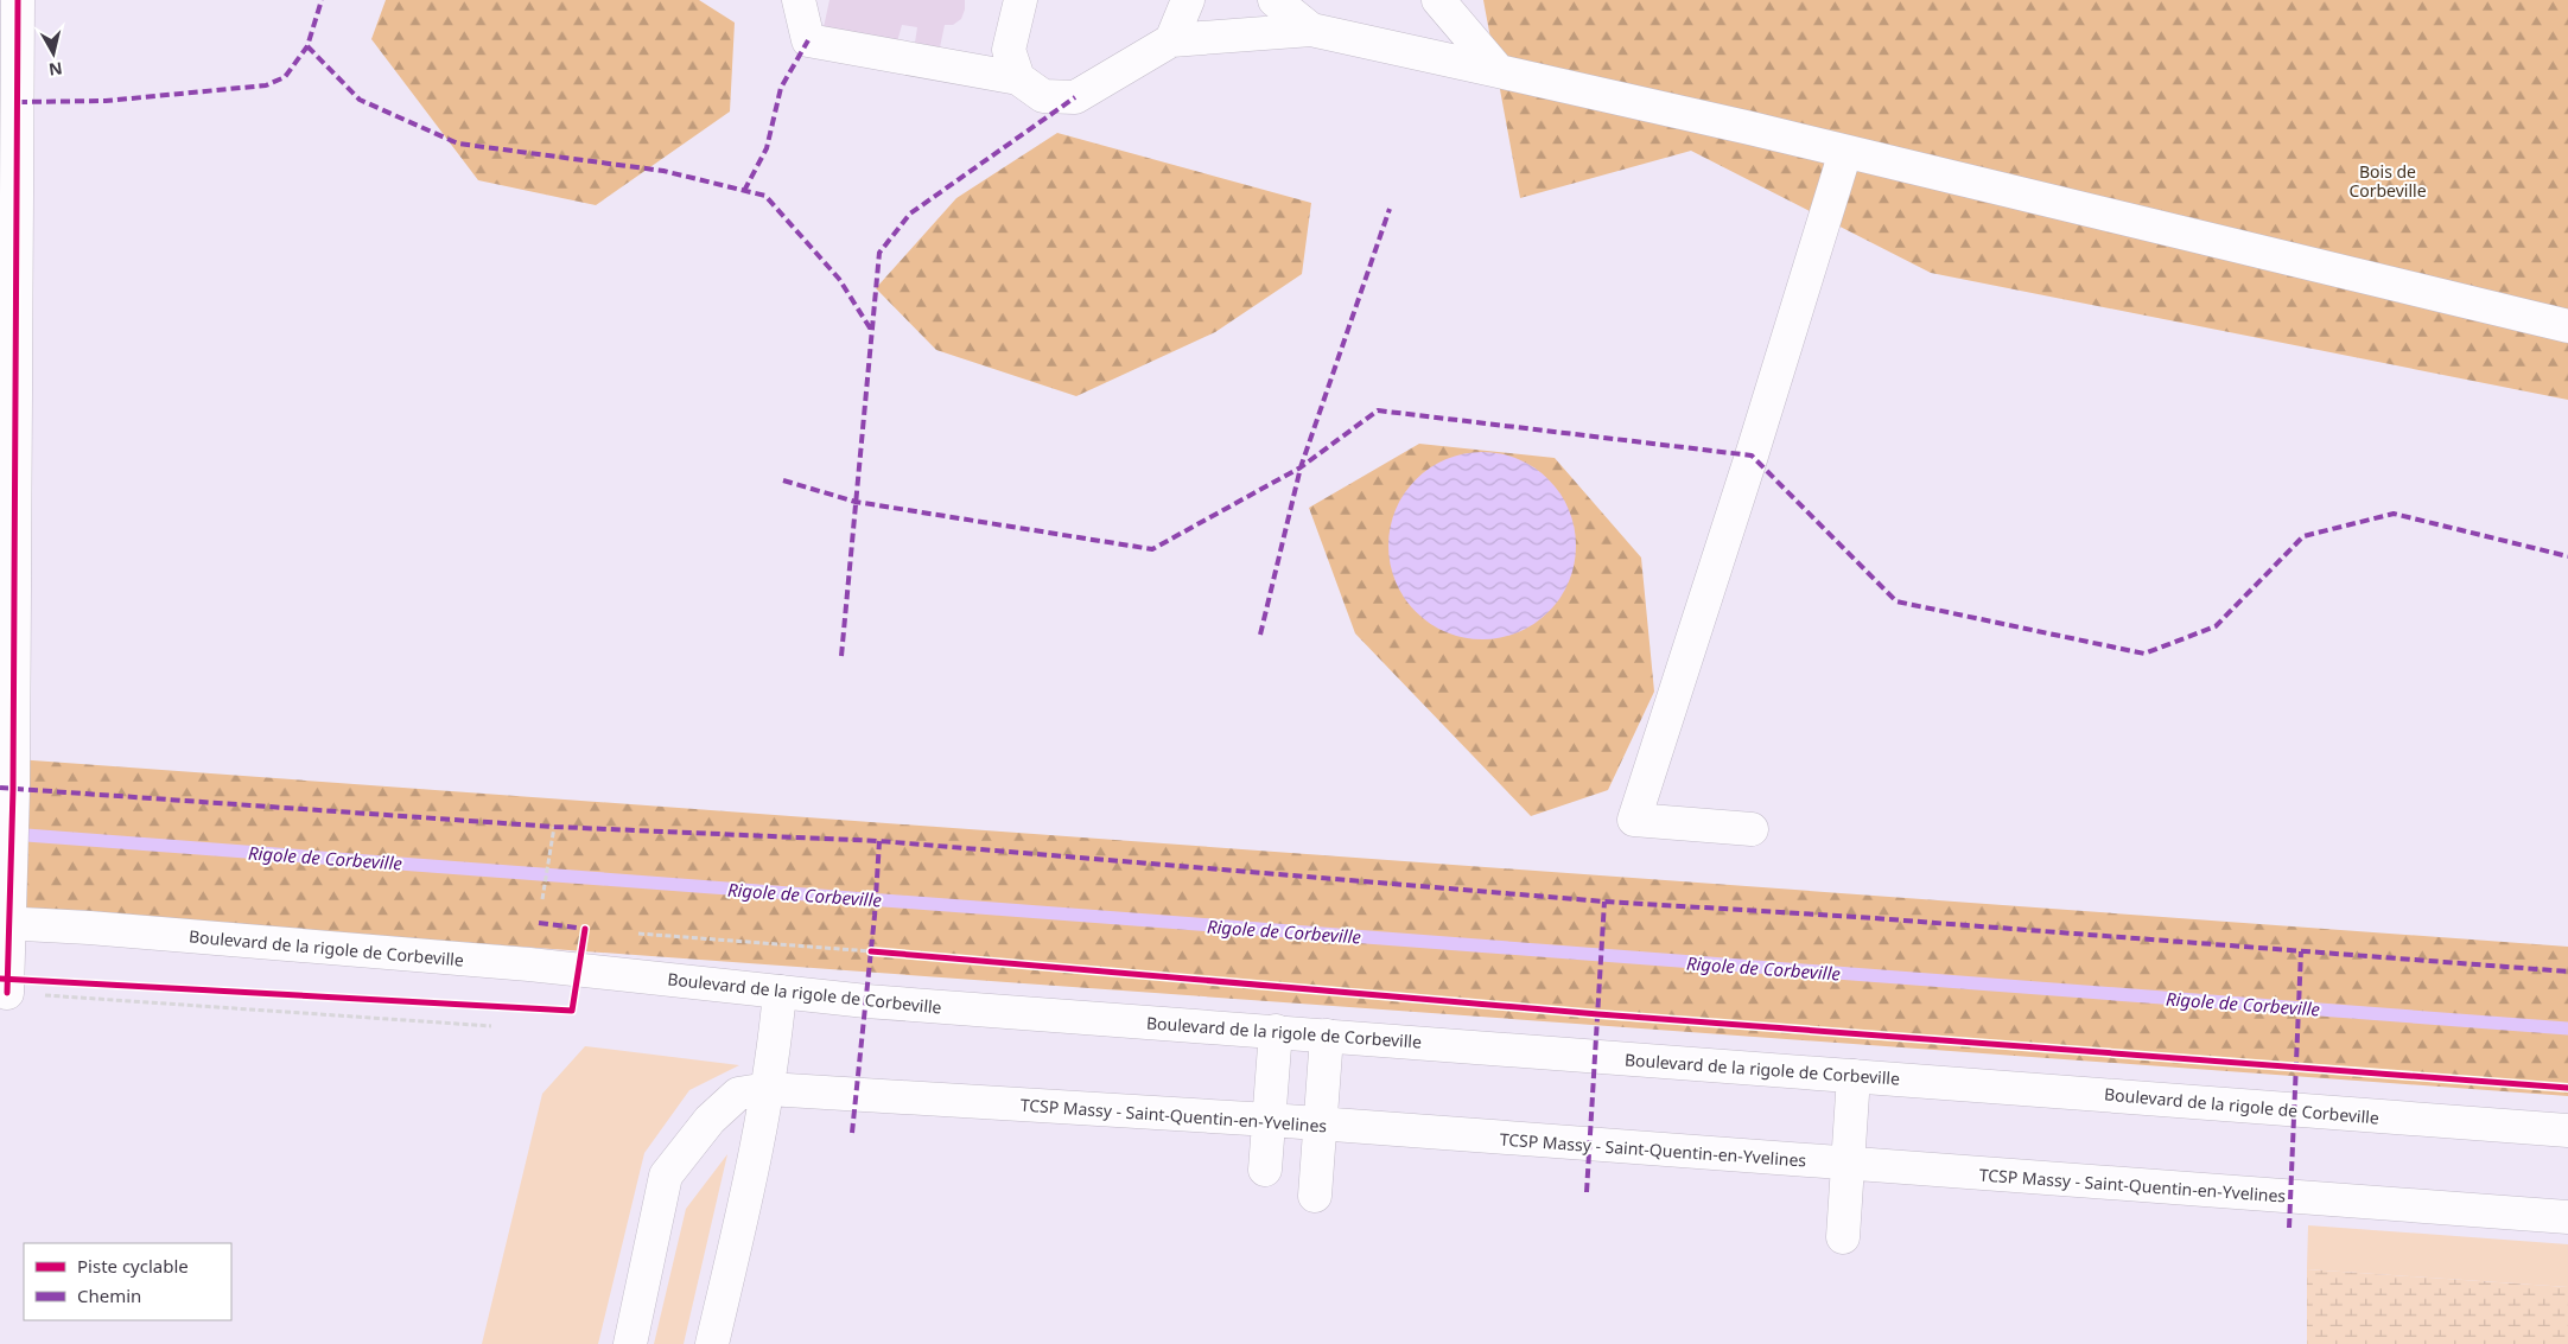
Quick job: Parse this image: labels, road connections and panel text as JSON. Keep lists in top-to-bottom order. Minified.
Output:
{"streets":{"main road":["Boulevard de la rigole de Corbeville","TCSP Massy - Saint-Quentin-en-Yvelines"]},"water":["Rigole de Corbeville"],"parks":["Bois de Corbeville"],"legend":["Piste cyclable","Chemin"],"north":"bottom"}
